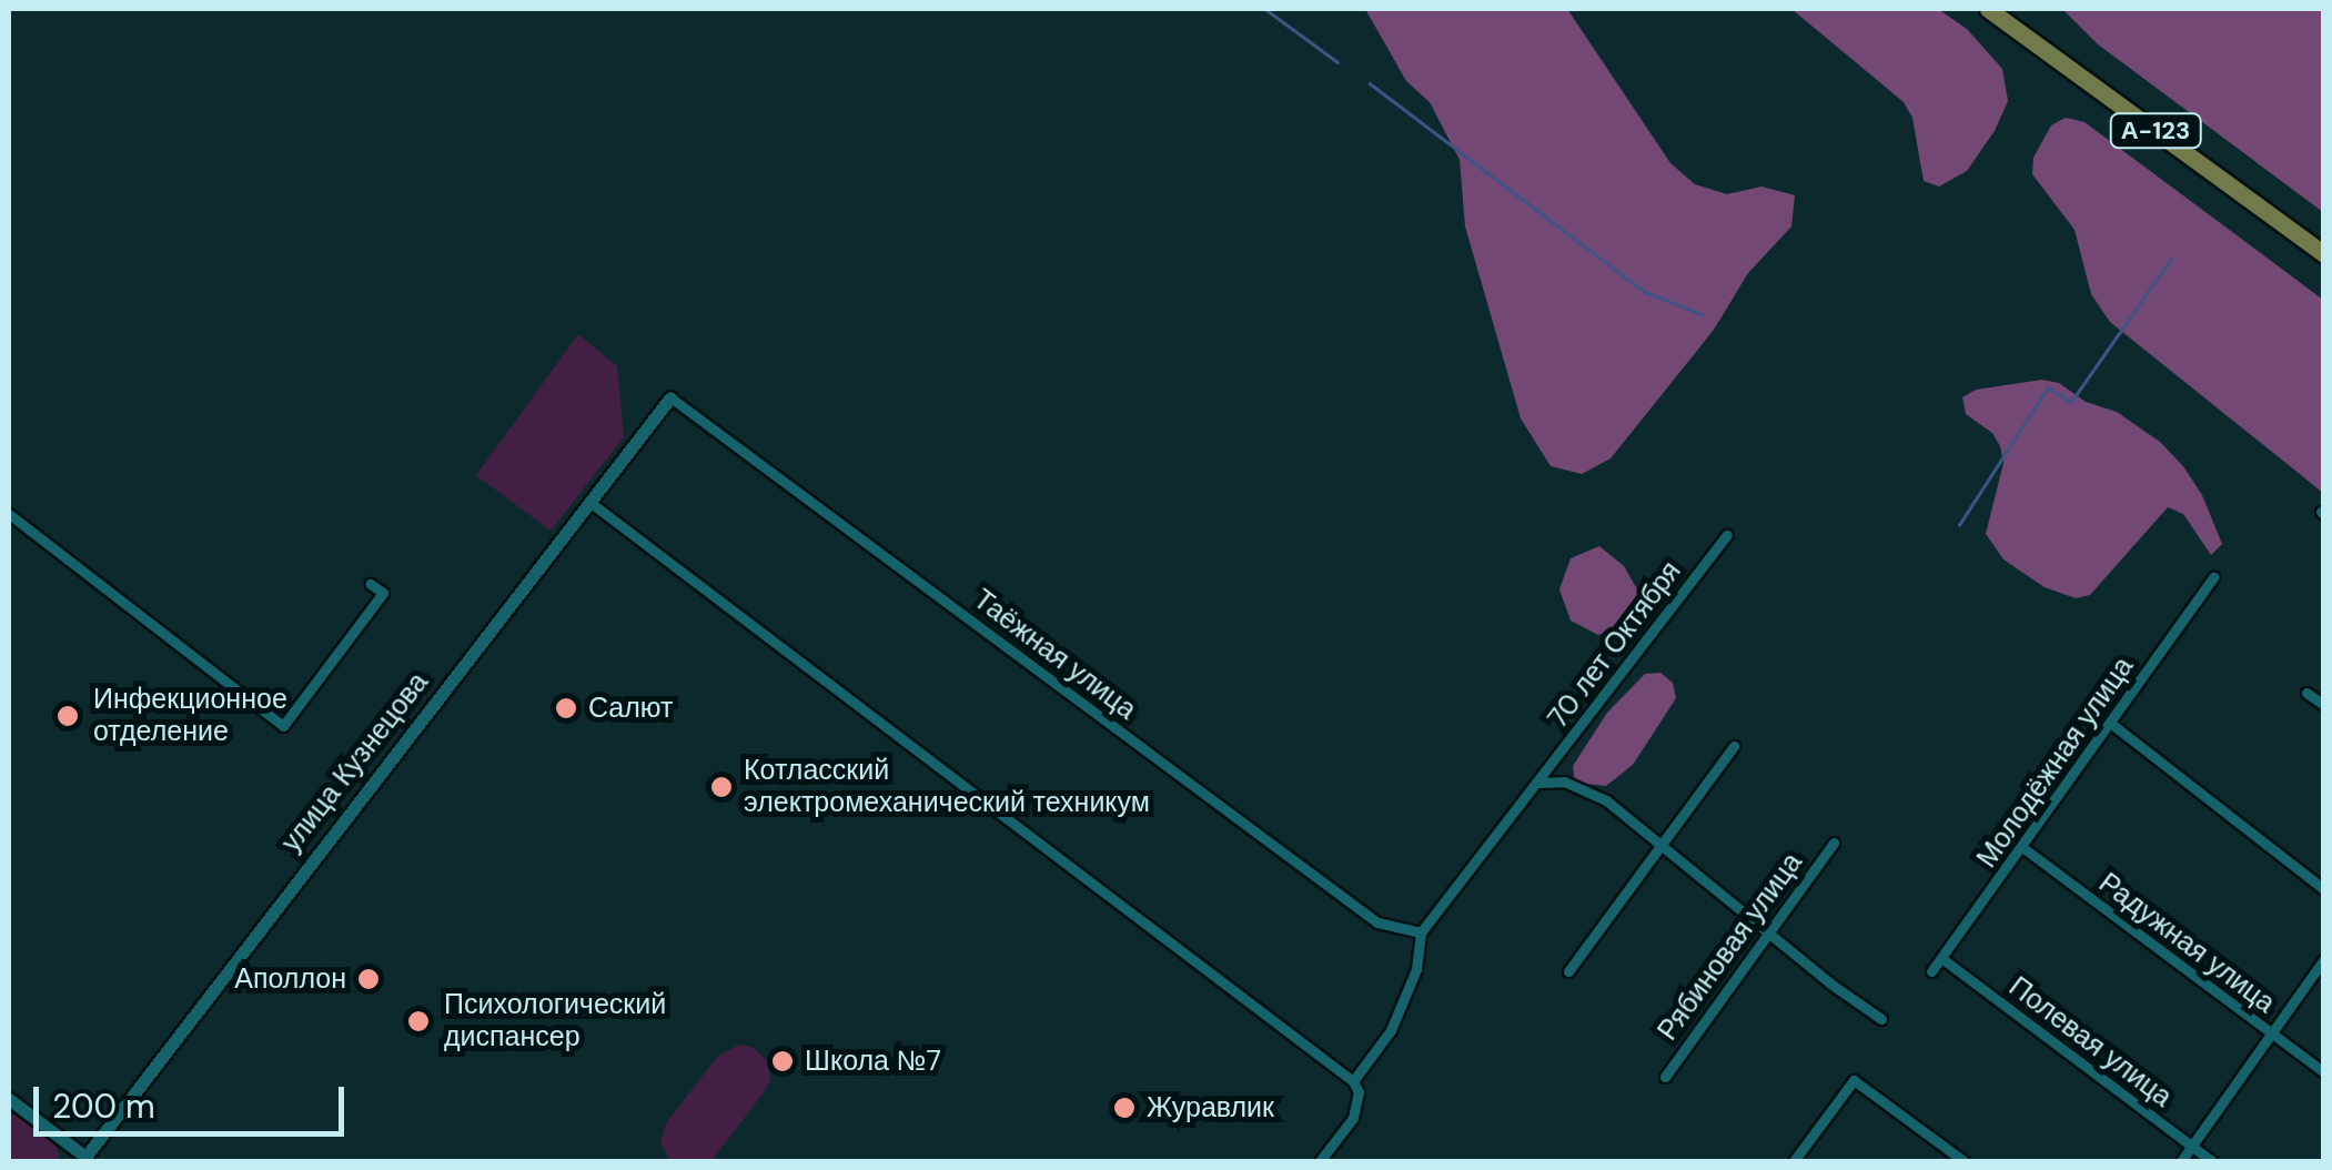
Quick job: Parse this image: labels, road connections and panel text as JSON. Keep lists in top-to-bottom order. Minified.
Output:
{"streets":{"main road":["А-123"],"street":["70 лет Октября","Таёжная улица","улица Кузнецова","Молодёжная улица","Радужная улица","Рябиновая улица","Полевая улица"]},"crossings":[["70 лет Октября","Таёжная улица"],["Таёжная улица","улица Кузнецова"],["Молодёжная улица","Радужная улица"],["Молодёжная улица","Полевая улица"]],"places":["Салют","Инфекционное отделение","Котласский электромеханический техникум","Аполлон","Психологический диспансер","Школа №7","Журавлик"],"scale_bar":"200 m"}
